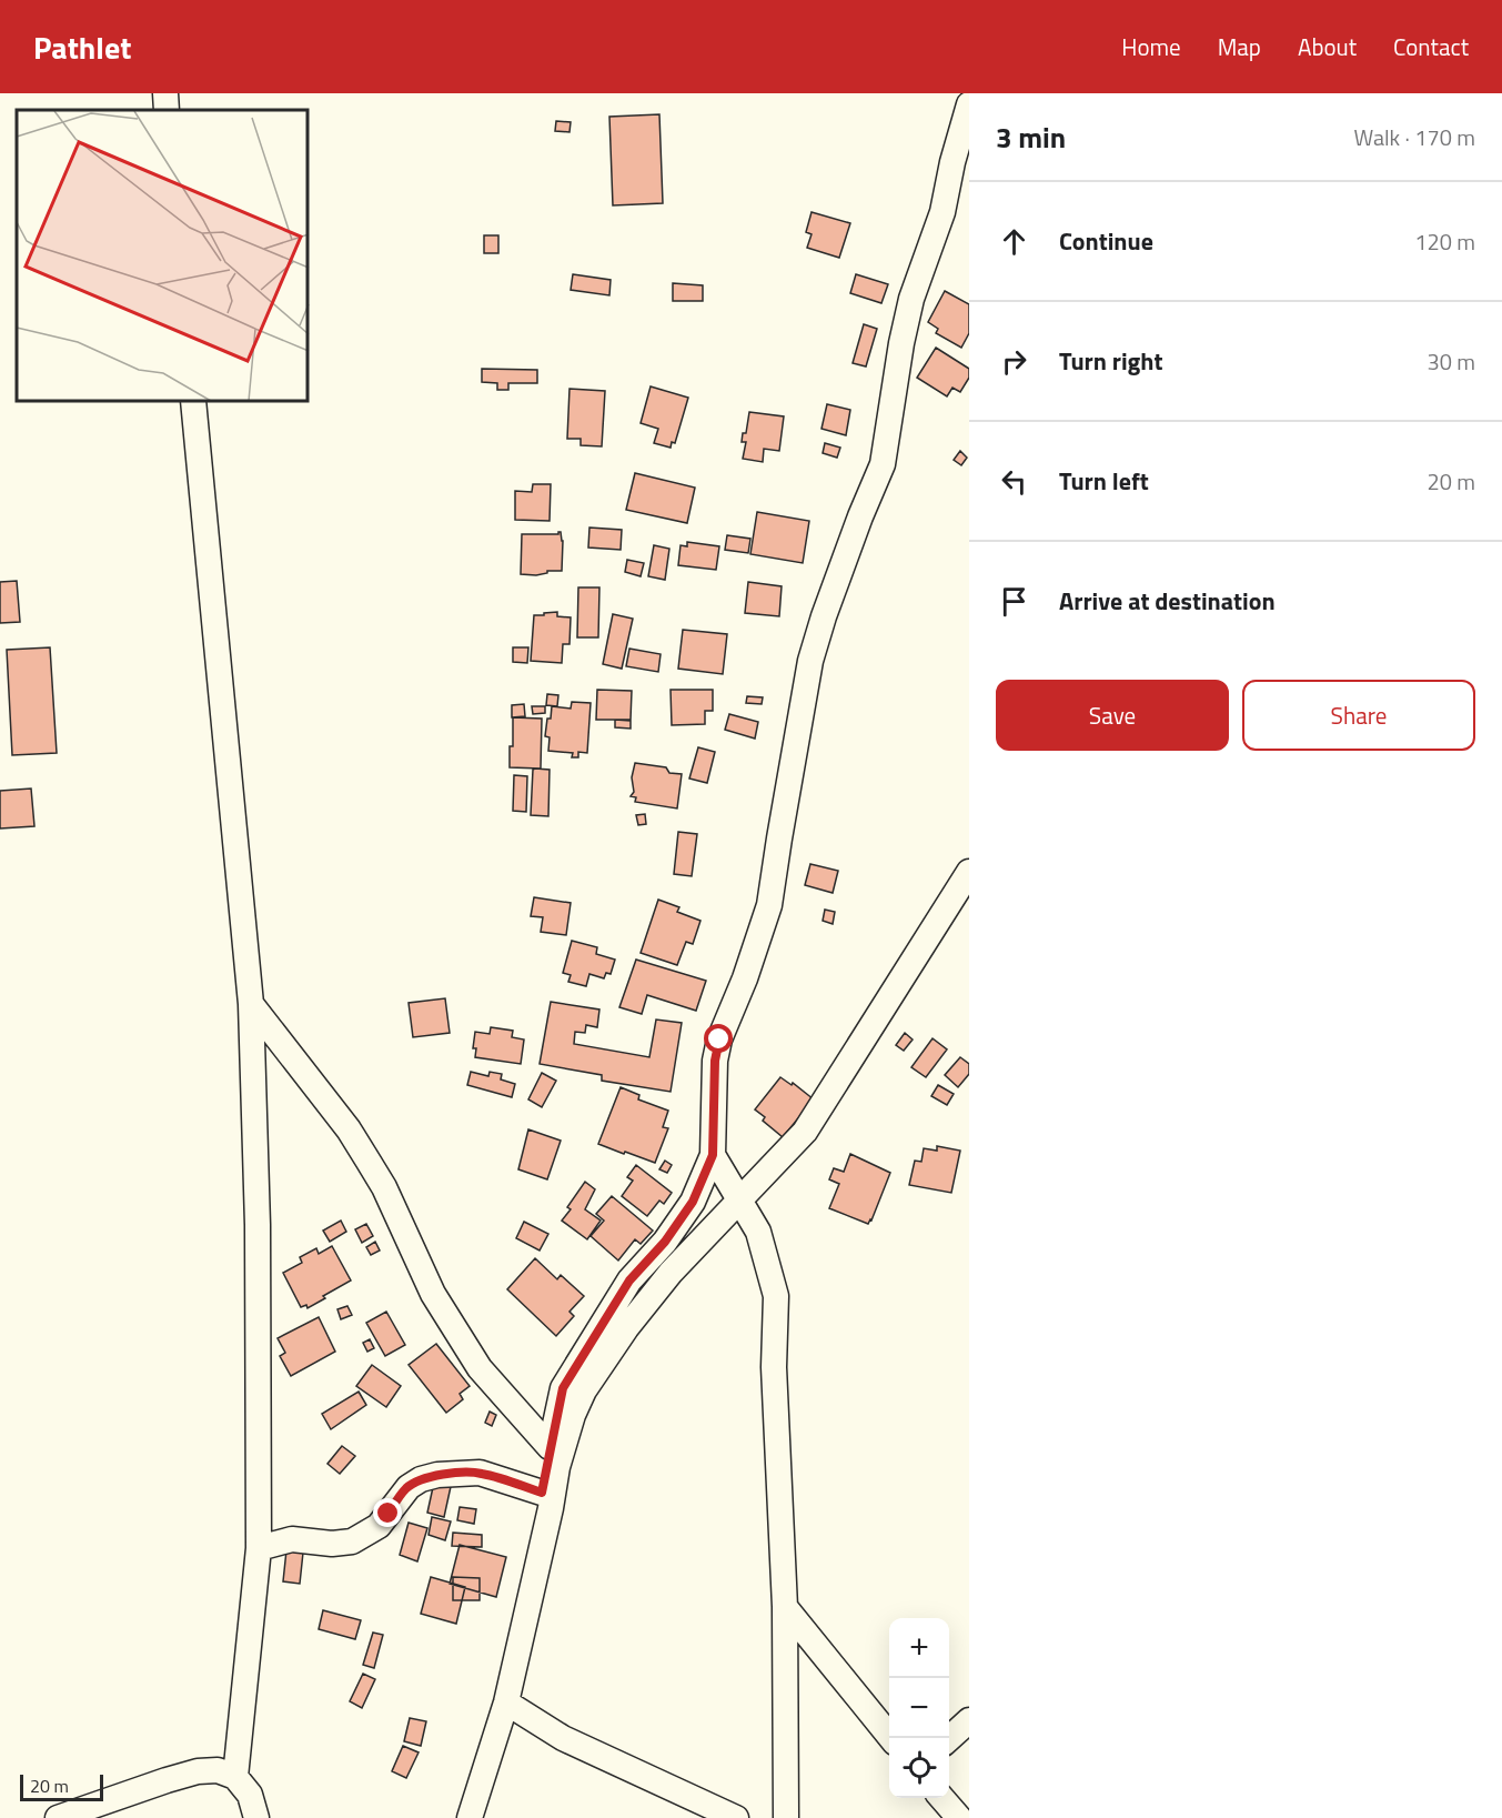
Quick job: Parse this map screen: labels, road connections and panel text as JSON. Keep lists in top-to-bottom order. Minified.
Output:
{"scale_bar":"20 m","page":{"header":"Pathlet","nav":["Home","Map","About","Contact"],"heading":["3 min","Walk · 170 m"],"list":[["Continue","120 m"],["Turn right","30 m"],["Turn left","20 m"],"Arrive at destination"],"buttons":["Save","Share"],"map_buttons":["+","−"],"scale":"20 m"}}
